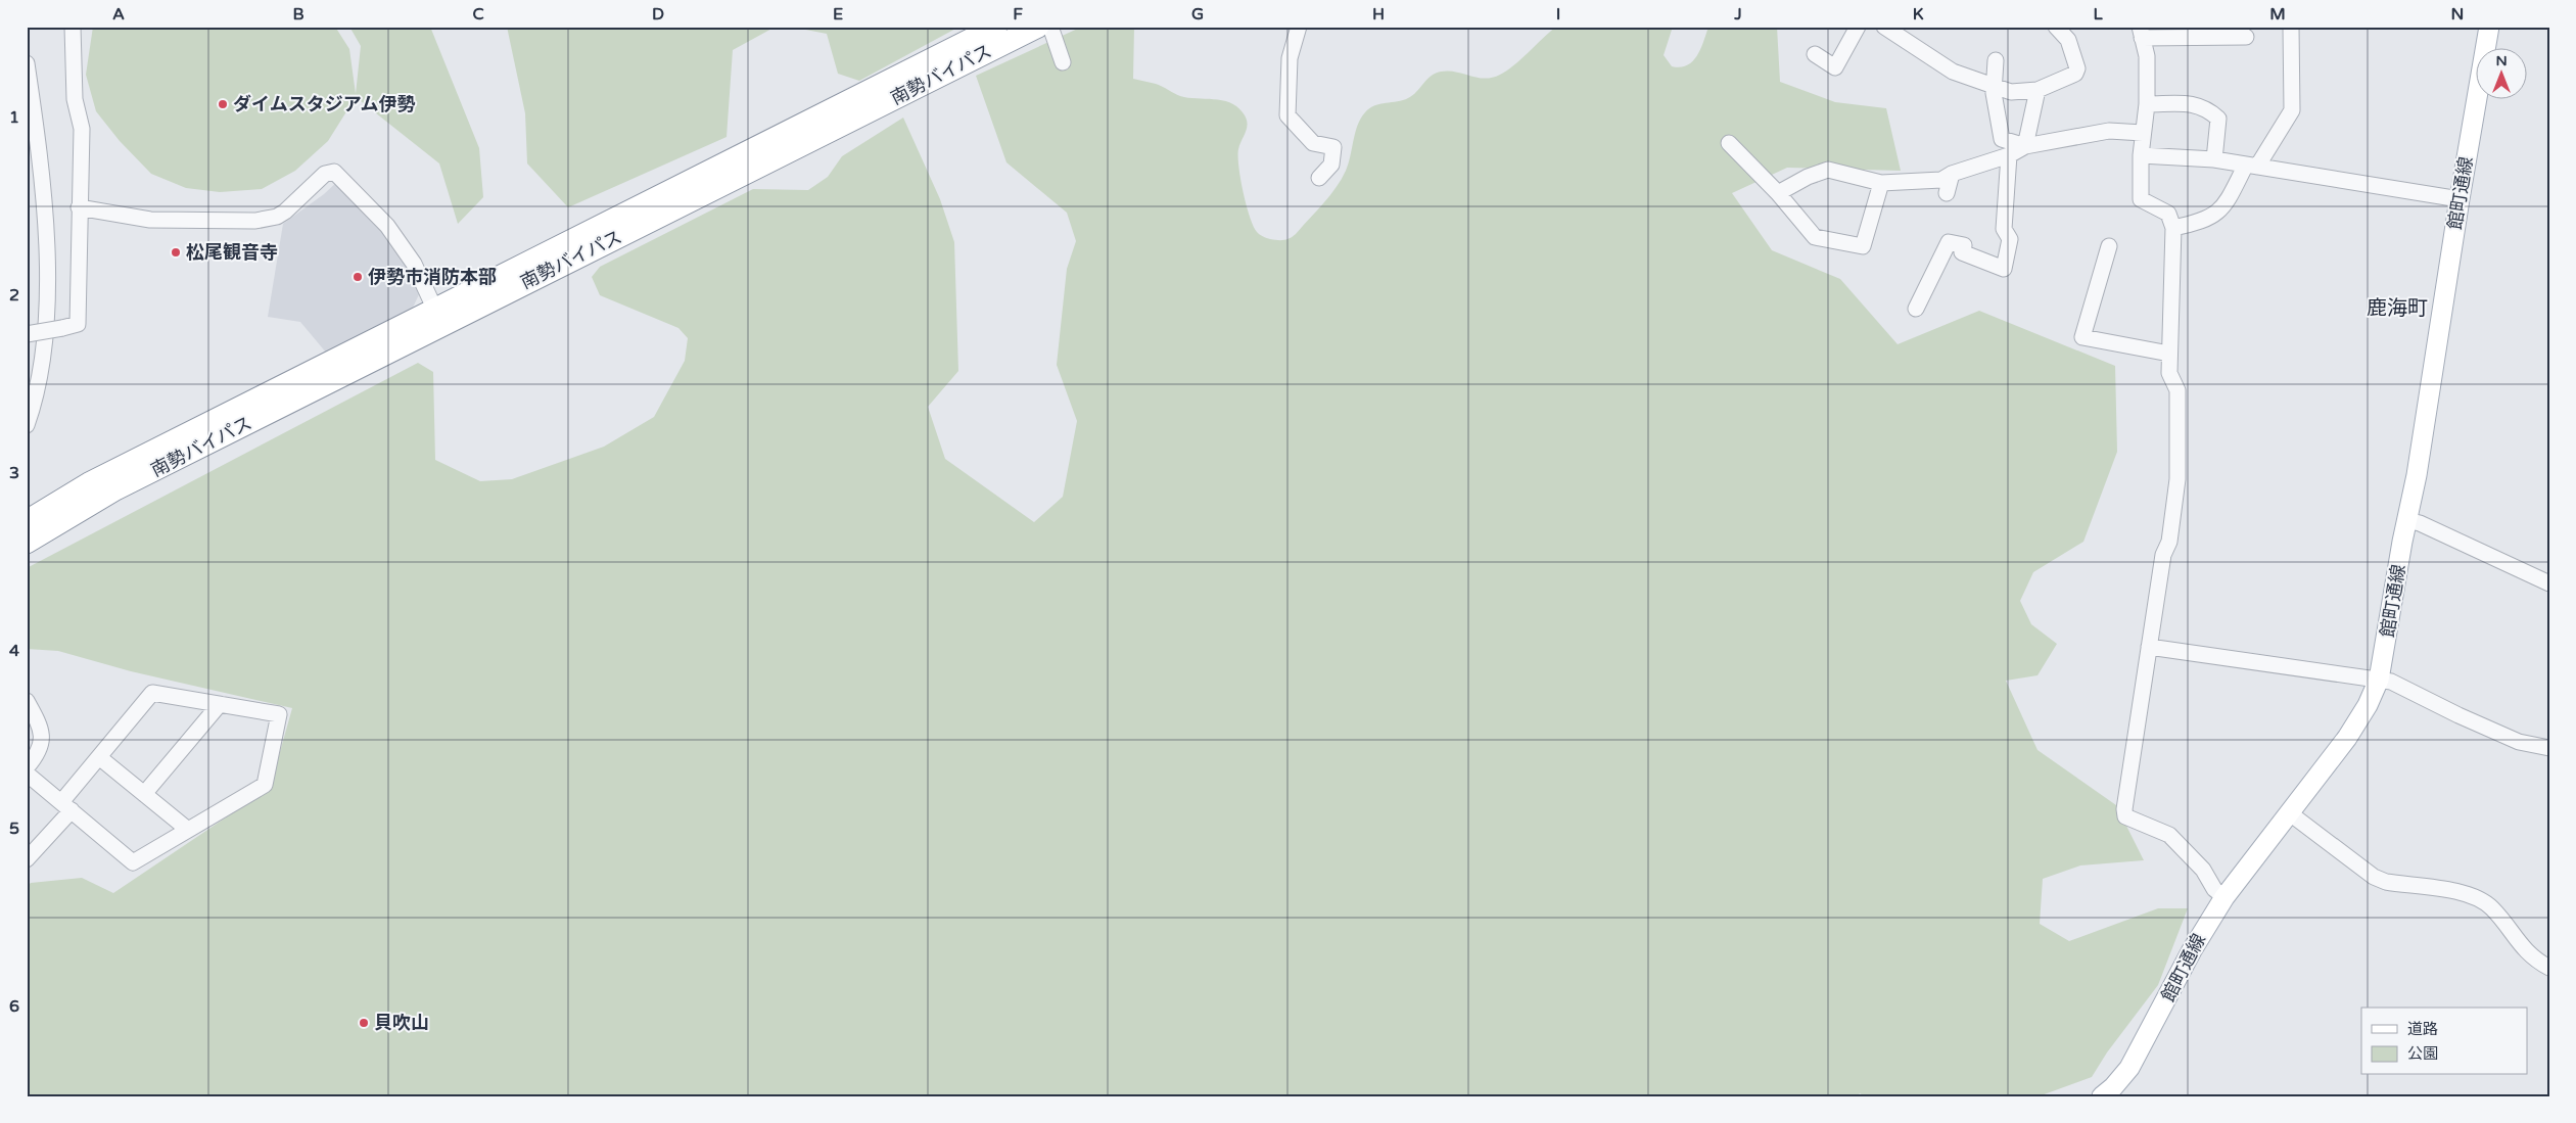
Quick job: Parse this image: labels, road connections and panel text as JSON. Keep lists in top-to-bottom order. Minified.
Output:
{"streets":{"highway":["南勢バイパス"],"main road":["館町通線"]},"districts":["鹿海町"],"places":["ダイムスタジアム伊勢","松尾観音寺","伊勢市消防本部","貝吹山"],"legend":["道路","公園"],"north":"top","grid":{"columns":["A","B","C","D","E","F","G","H","I","J","K","L","M","N"],"rows":["1","2","3","4","5","6"]}}
